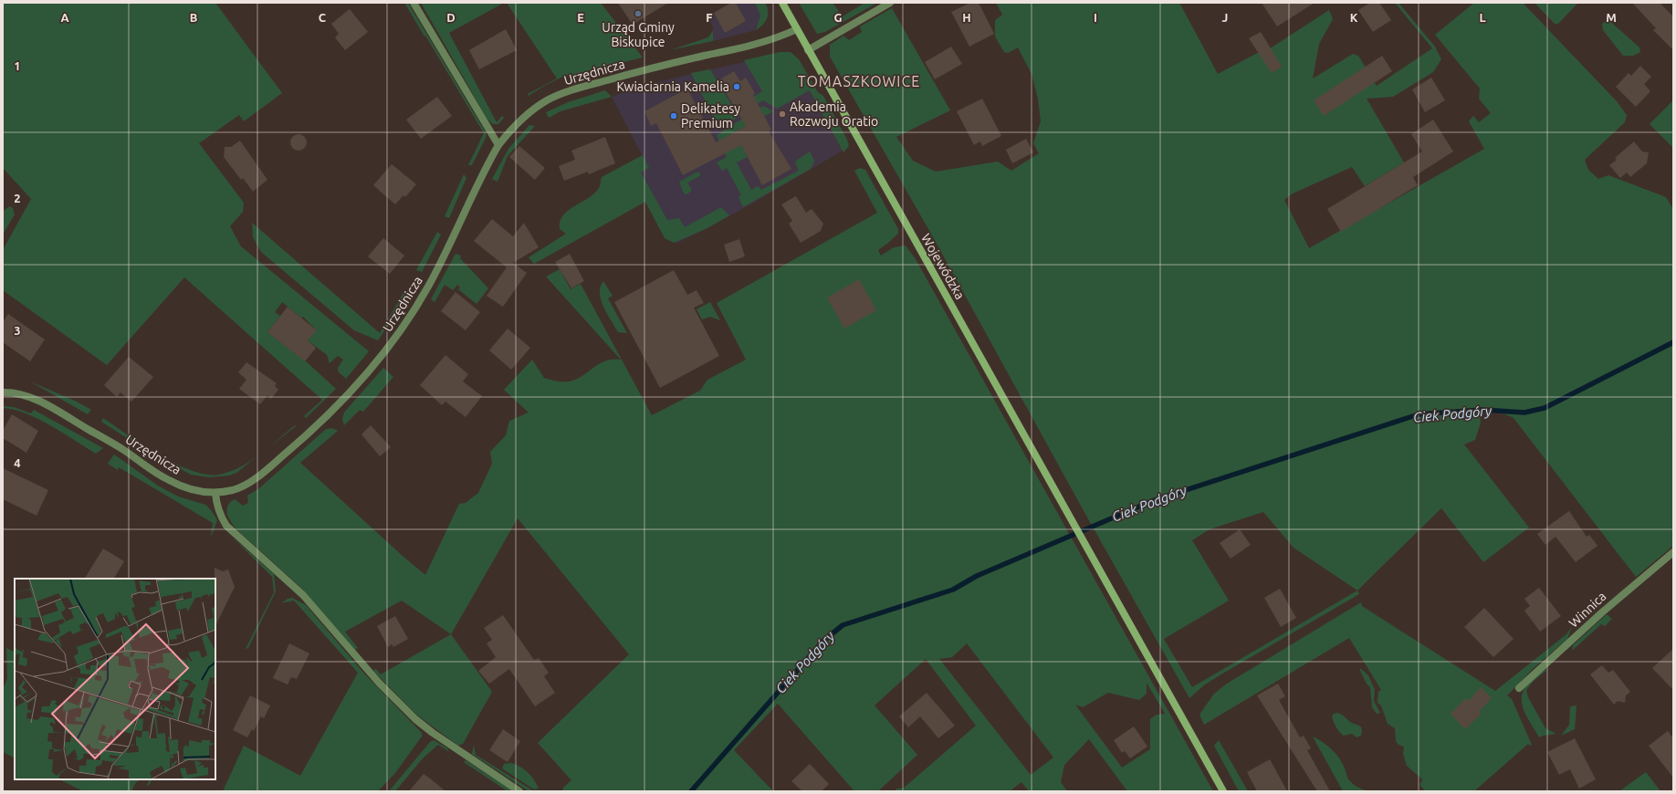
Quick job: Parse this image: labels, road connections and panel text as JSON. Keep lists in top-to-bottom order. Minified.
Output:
{"streets":{"main road":["Wojewódzka"],"street":["Urzędnicza","Winnica"]},"crossings":[["Urzędnicza","Wojewódzka"]],"districts":["TOMASZKOWICE"],"water":["Ciek Podgóry"],"places":["Urząd Gminy Biskupice","Kwiaciarnia Kamelia","Akademia Rozwoju Oratio","Delikatesy Premium"],"grid":{"columns":["A","B","C","D","E","F","G","H","I","J","K","L","M"],"rows":["1","2","3","4"]}}
